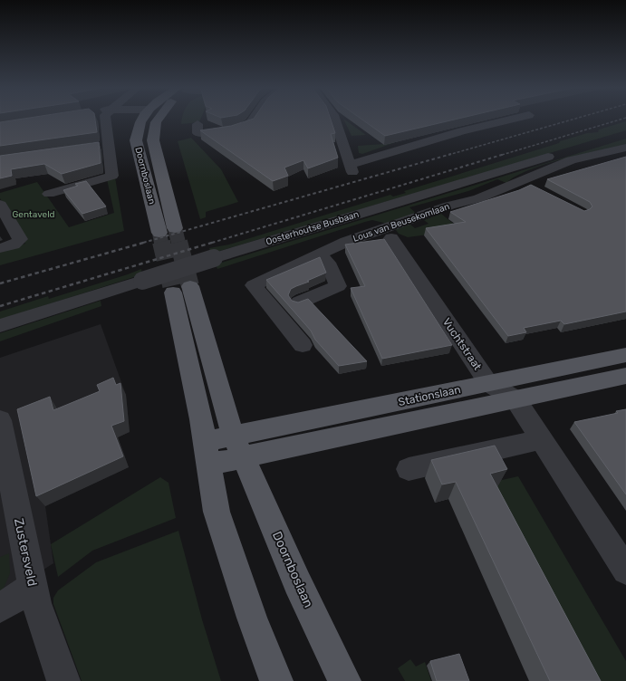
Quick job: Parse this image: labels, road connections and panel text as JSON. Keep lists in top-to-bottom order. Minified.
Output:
{"streets":{"main road":["Doornboslaan","Stationslaan"],"street":["Lous van Beusekomlaan","Oosterhoutse Busbaan","Vuchtstraat","Zustersveld"]},"crossings":[["Doornboslaan","Stationslaan"],["Vuchtstraat","Stationslaan"]],"parks":["Gentaveld"]}
